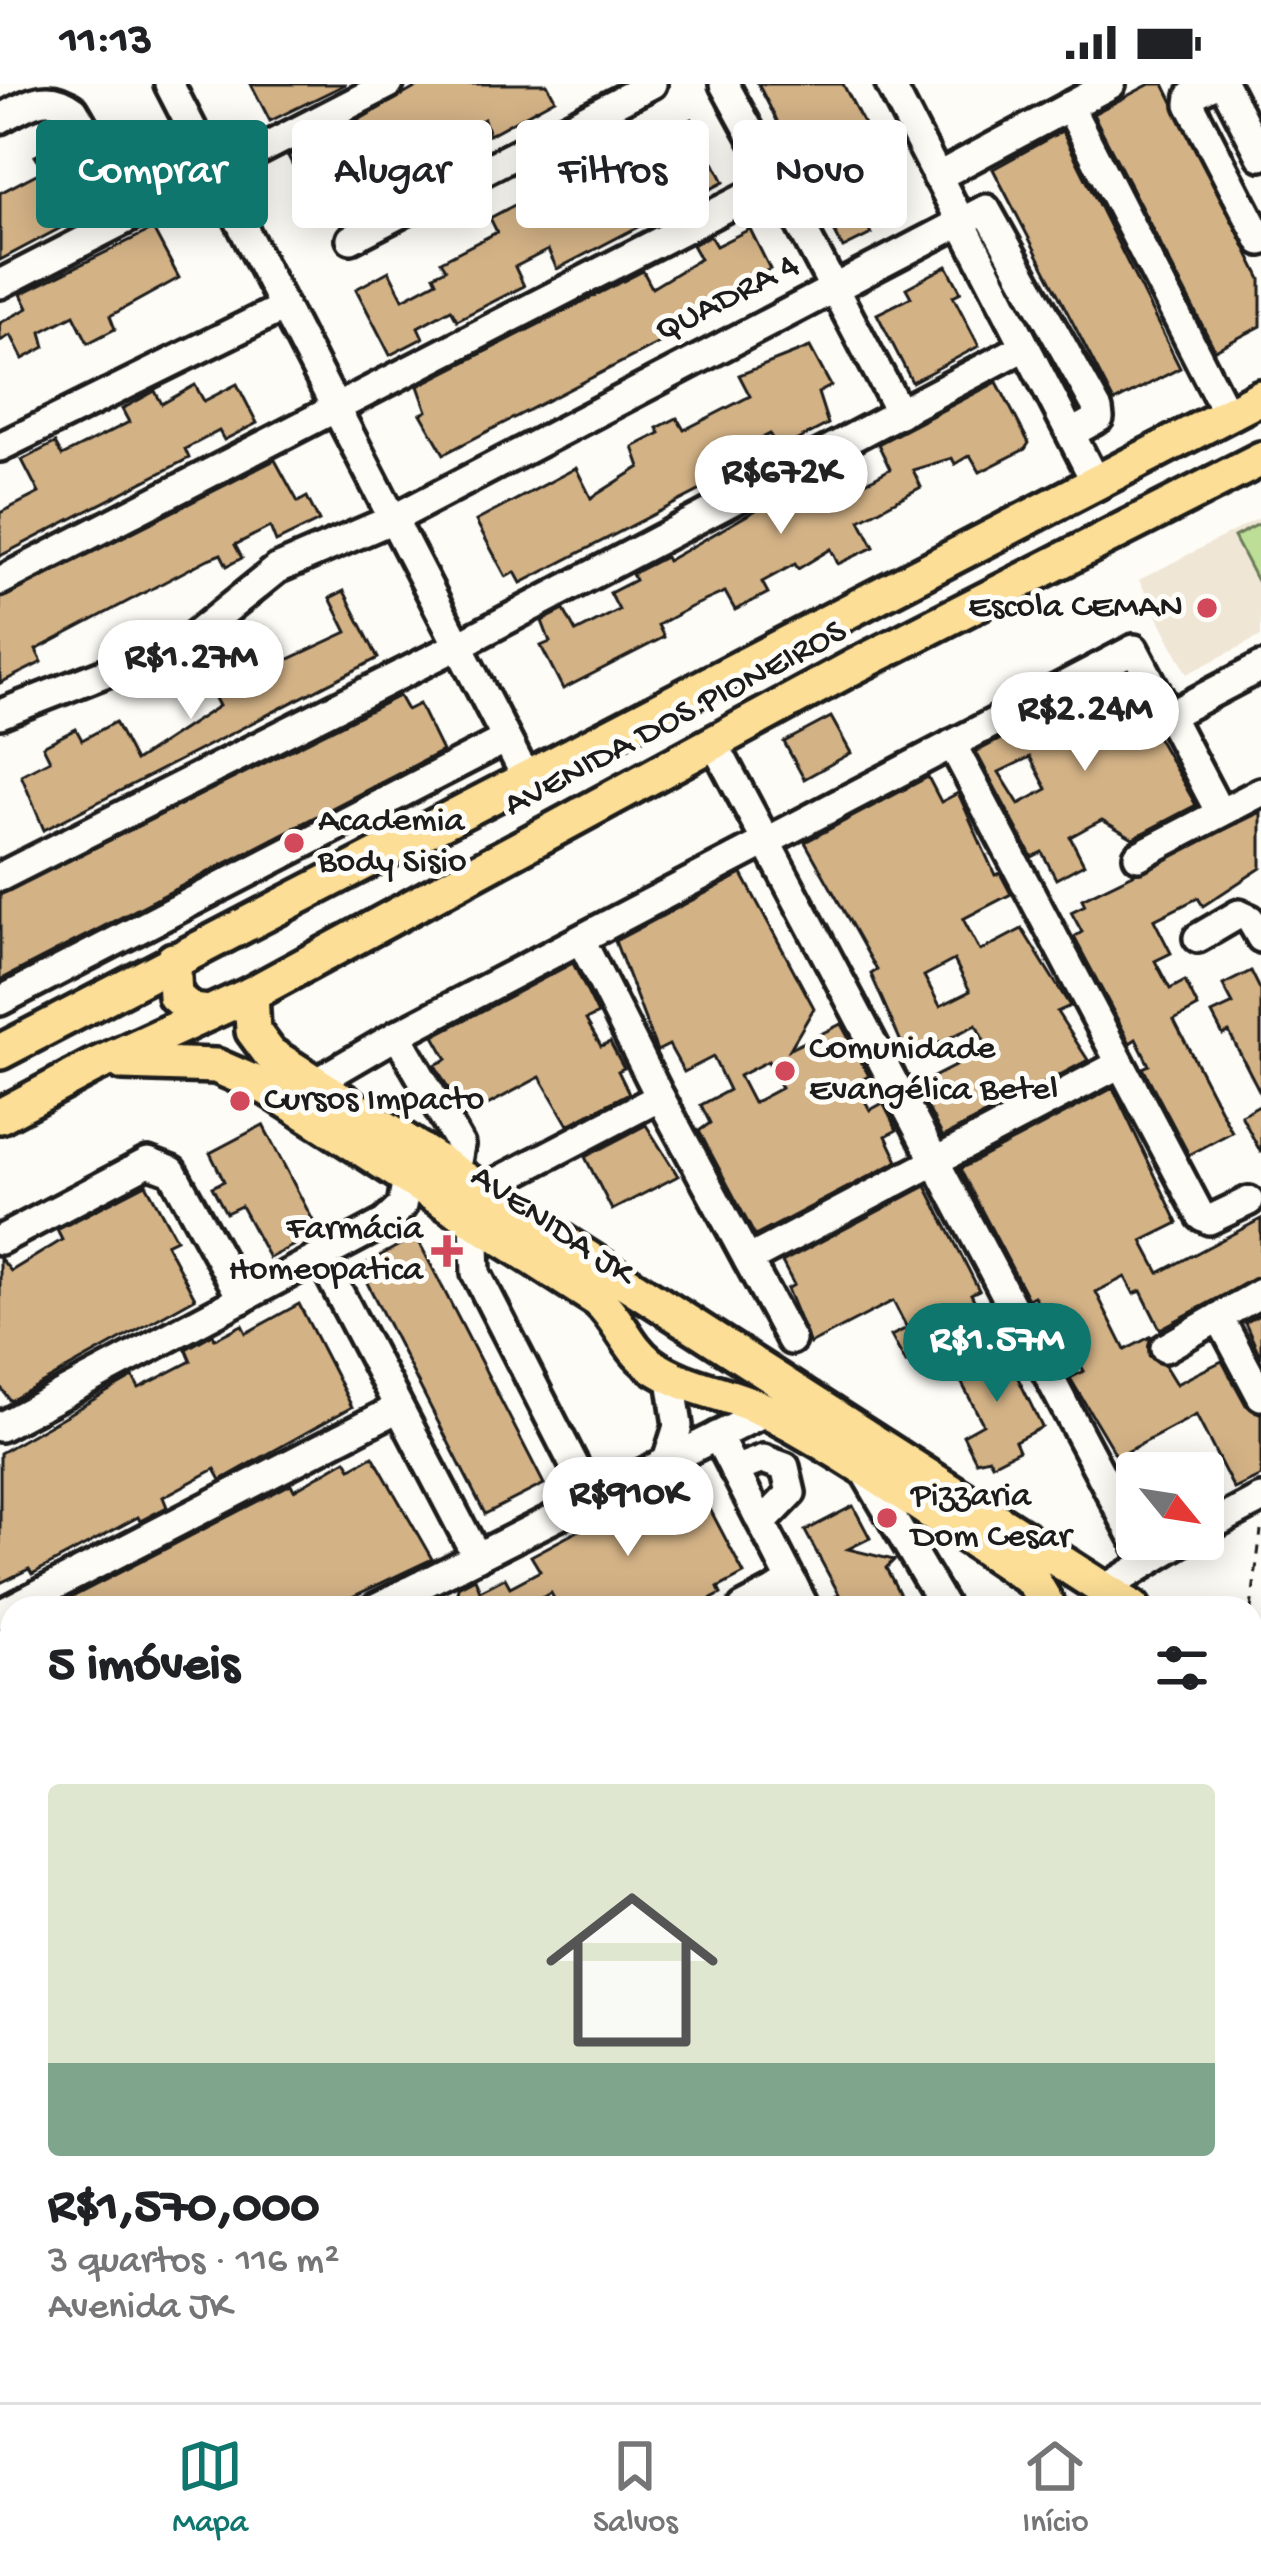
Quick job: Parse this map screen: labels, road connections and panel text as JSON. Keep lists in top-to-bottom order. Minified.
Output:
{"streets":{"main road":["AVENIDA DOS PIONEIROS","AVENIDA JK"],"street":["QUADRA 4"]},"crossings":[["AVENIDA DOS PIONEIROS","AVENIDA JK"]],"places":{"other":["Escola CEMAN","Academia Body Sisio","Comunidade Evangélica Betel","Cursos Impacto","Pizzaria Dom Cesar"],"health":["Farmácia Homeopatica"]},"north":"bottom right","page":{"status":"11:13","chip":["Comprar","Alugar","Filtros","Novo"],"price":["R$672K","R$1.27M","R$2.24M","R$1.57M","R$910K"],"heading":"5 imóveis","list":[{"name":"R$1,570,000","note":"3 quartos · 116 m² · Avenida JK"}],"tabs":["Mapa","Salvos","Início"]}}
